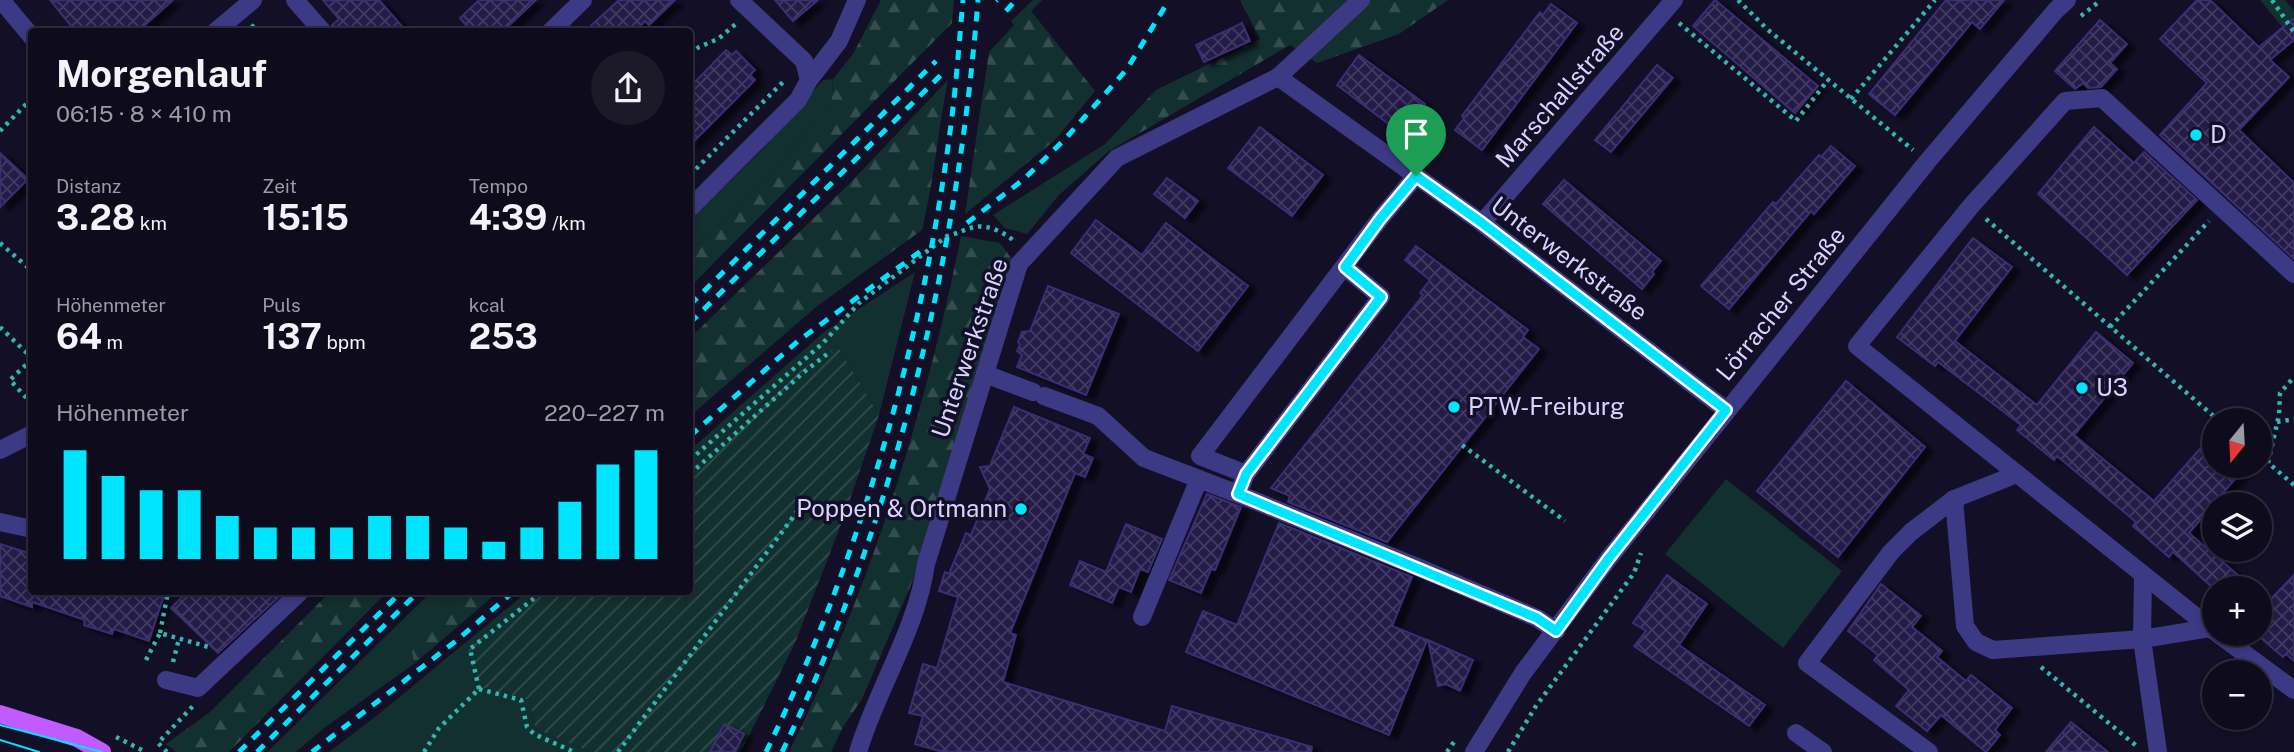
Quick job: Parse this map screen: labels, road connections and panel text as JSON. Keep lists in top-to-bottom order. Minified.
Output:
{"streets":{"street":["Marschallstraße","Unterwerkstraße","Lörracher Straße"]},"crossings":[["Marschallstraße","Unterwerkstraße"],["Unterwerkstraße","Lörracher Straße"]],"places":["D","U3","PTW-Freiburg","Poppen & Ortmann"],"north":"bottom","page":{"heading":["Morgenlauf","06:15 · 8 × 410 m"],"stats":[["Distanz","3.28 km"],["Zeit","15:15"],["Tempo","4:39 /km"],["Höhenmeter","64 m"],["Puls","137 bpm"],["kcal","253"]],"chart":["Höhenmeter","220–227 m"],"map_buttons":["+","−"]}}
